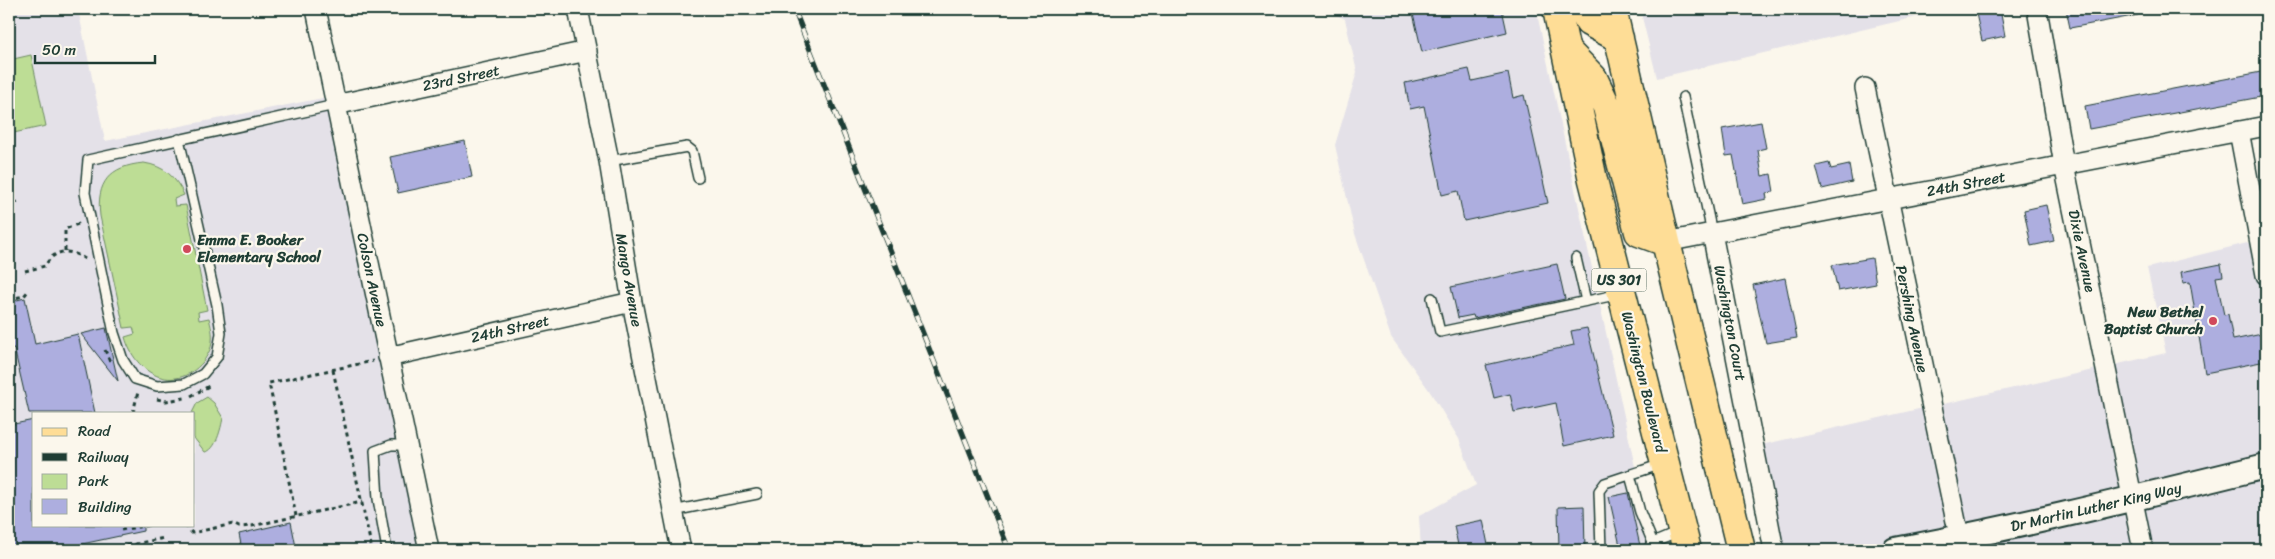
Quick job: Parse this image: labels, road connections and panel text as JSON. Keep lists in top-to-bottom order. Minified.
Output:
{"streets":{"main road":["US 301","Washington Boulevard"],"street":["23rd Street","24th Street","Dixie Avenue","Colson Avenue","Mango Avenue","Pershing Avenue","Washington Court","Dr Martin Luther King Way"]},"crossings":[["23rd Street","Colson Avenue"],["23rd Street","Mango Avenue"],["24th Street","Dixie Avenue"],["24th Street","Colson Avenue"],["24th Street","Mango Avenue"],["24th Street","Pershing Avenue"],["24th Street","Washington Court"],["Dixie Avenue","Dr Martin Luther King Way"],["Pershing Avenue","Dr Martin Luther King Way"]],"places":["Emma E. Booker Elementary School","New Bethel Baptist Church"],"legend":["Road","Railway","Park","Building"],"scale_bar":"50 m"}
